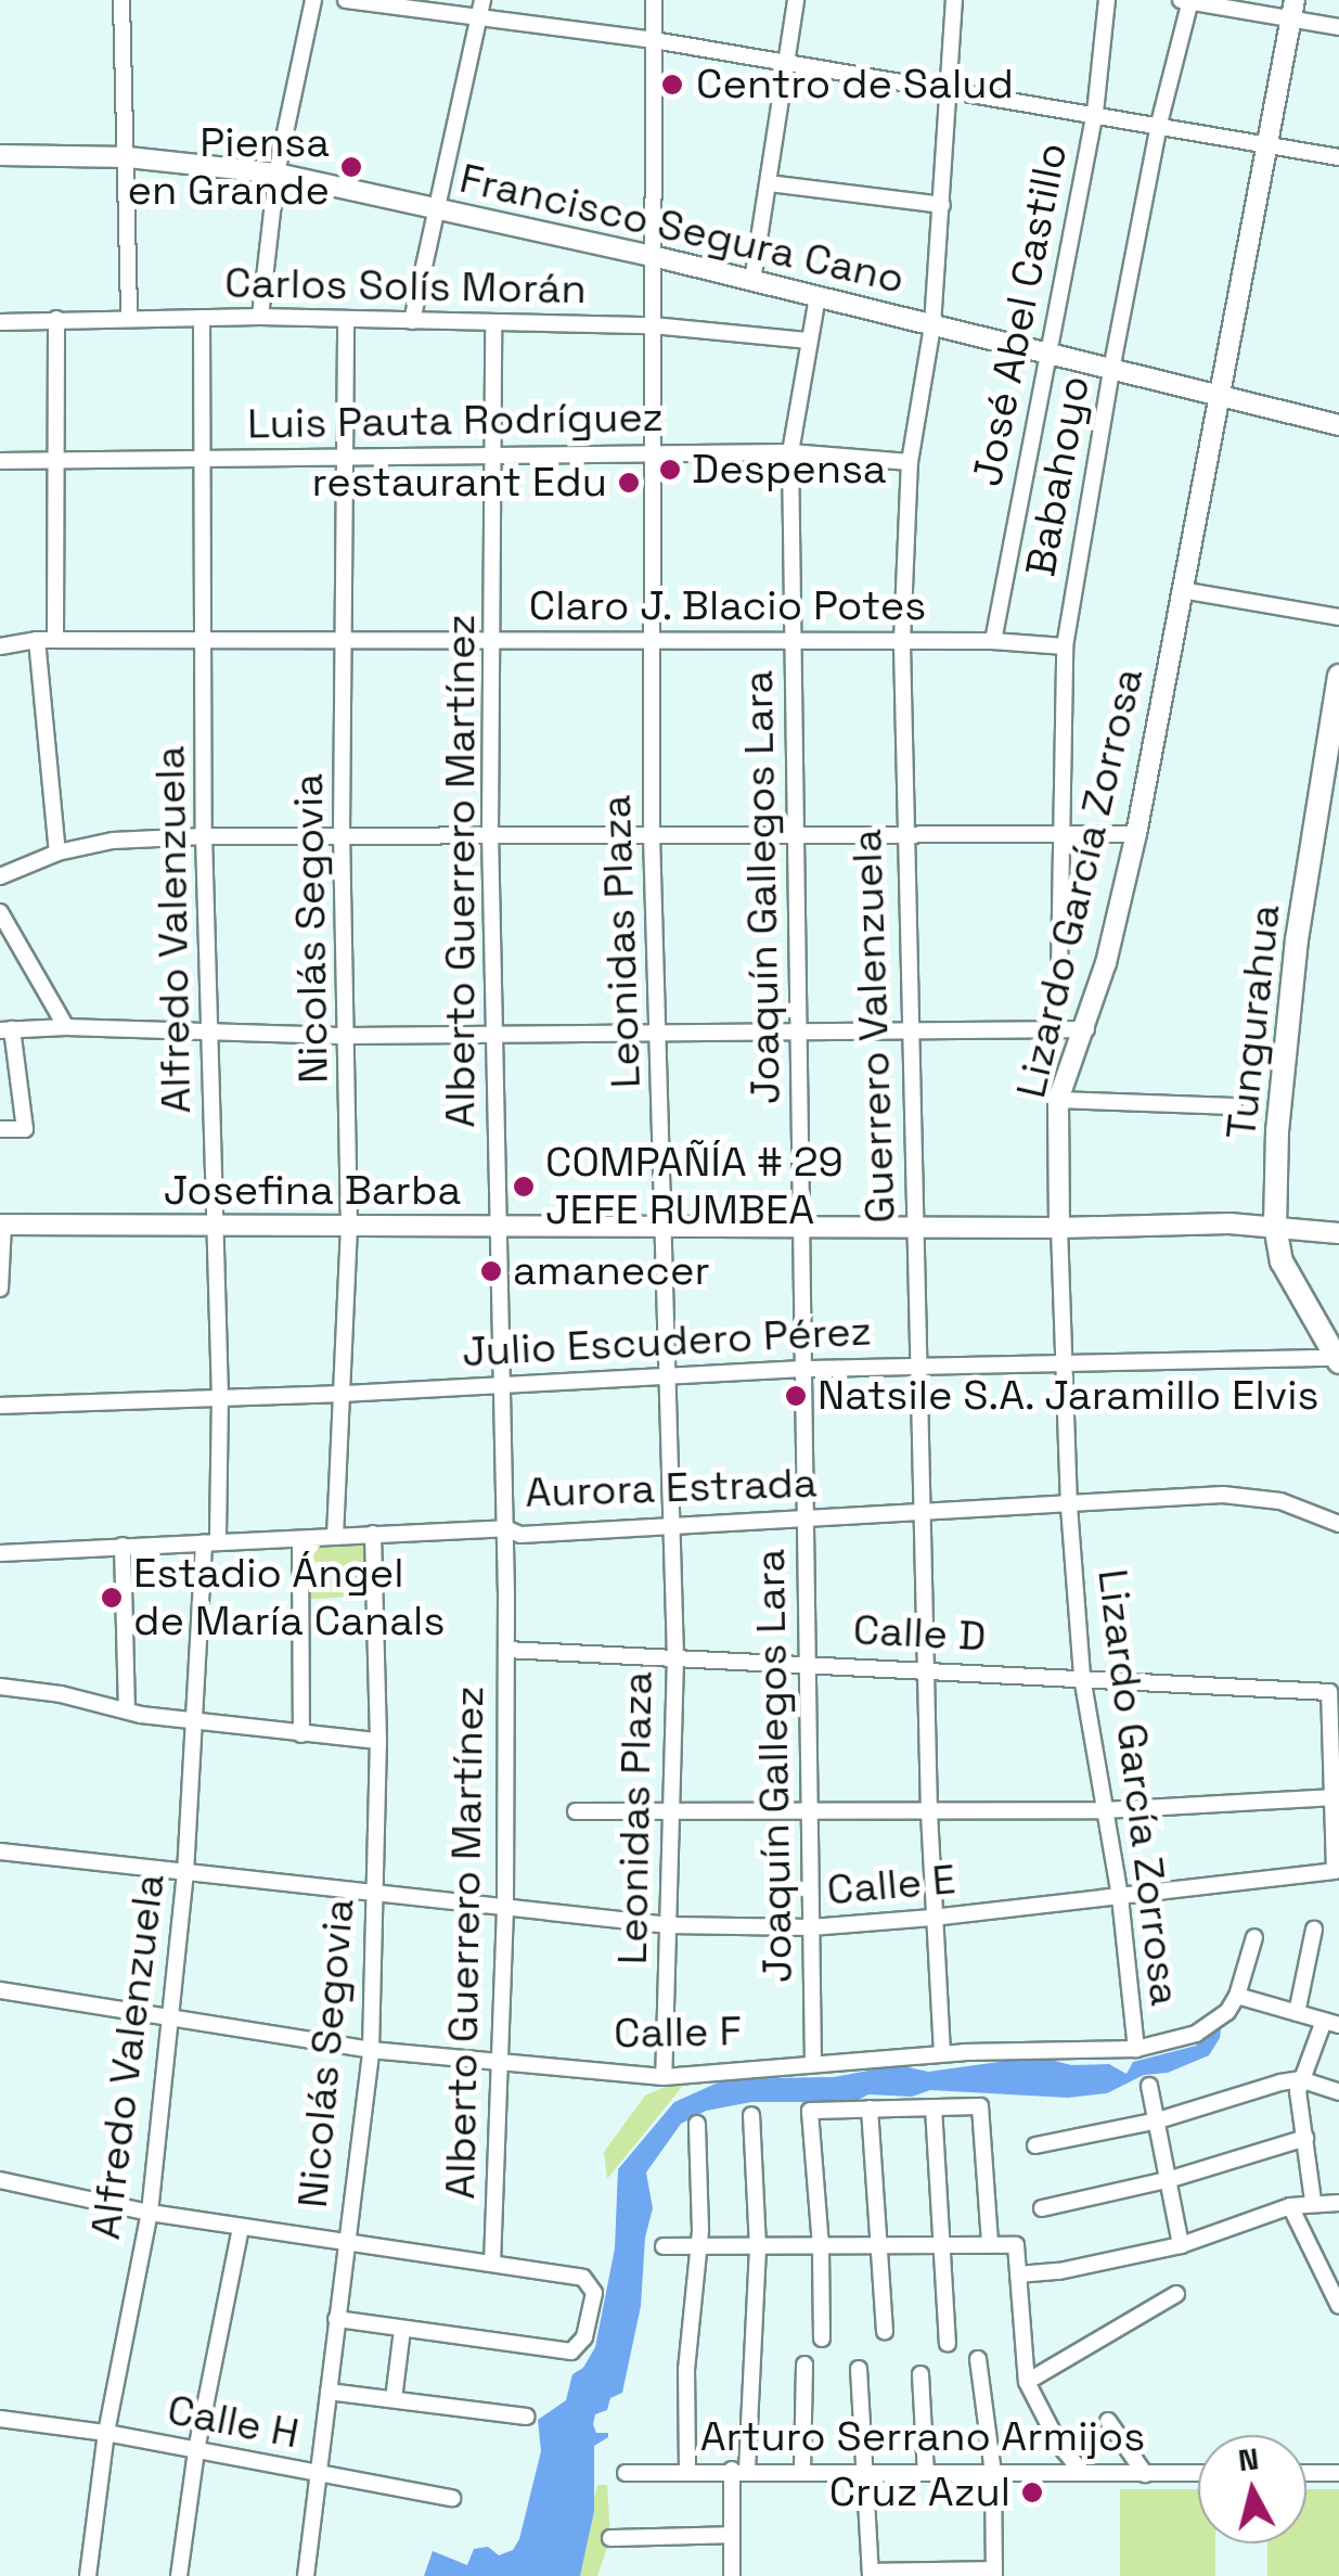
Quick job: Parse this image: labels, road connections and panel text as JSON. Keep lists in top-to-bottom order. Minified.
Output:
{"streets":{"main road":["Tungurahua"],"street":["Francisco Segura Cano","Carlos Solís Morán","José Abel Castillo","Luis Pauta Rodríguez","Babahoyo","Claro J. Blacio Potes","Alberto Guerrero Martínez","Lizardo García Zorrosa","Joaquín Gallegos Lara","Nicolás Segovia","Alfredo Valenzuela","Leonidas Plaza","Guerrero Valenzuela","Josefina Barba","Julio Escudero Pérez","Aurora Estrada","Calle D","Calle E","Calle F","Calle H","Arturo Serrano Armijos"]},"crossings":[["Francisco Segura Cano","José Abel Castillo"],["Francisco Segura Cano","Babahoyo"],["Francisco Segura Cano","Lizardo García Zorrosa"],["Francisco Segura Cano","Joaquín Gallegos Lara"],["Francisco Segura Cano","Leonidas Plaza"],["Francisco Segura Cano","Guerrero Valenzuela"],["Carlos Solís Morán","Alberto Guerrero Martínez"],["Carlos Solís Morán","Joaquín Gallegos Lara"],["Carlos Solís Morán","Nicolás Segovia"],["Carlos Solís Morán","Alfredo Valenzuela"],["Carlos Solís Morán","Leonidas Plaza"],["José Abel Castillo","Claro J. Blacio Potes"],["Luis Pauta Rodríguez","Alberto Guerrero Martínez"],["Luis Pauta Rodríguez","Joaquín Gallegos Lara"],["Luis Pauta Rodríguez","Nicolás Segovia"],["Luis Pauta Rodríguez","Alfredo Valenzuela"],["Luis Pauta Rodríguez","Leonidas Plaza"],["Luis Pauta Rodríguez","Guerrero Valenzuela"],["Babahoyo","Claro J. Blacio Potes"],["Claro J. Blacio Potes","Alberto Guerrero Martínez"],["Claro J. Blacio Potes","Joaquín Gallegos Lara"],["Claro J. Blacio Potes","Nicolás Segovia"],["Claro J. Blacio Potes","Alfredo Valenzuela"],["Claro J. Blacio Potes","Leonidas Plaza"],["Claro J. Blacio Potes","Guerrero Valenzuela"],["Alberto Guerrero Martínez","Josefina Barba"],["Alberto Guerrero Martínez","Julio Escudero Pérez"],["Alberto Guerrero Martínez","Aurora Estrada"],["Alberto Guerrero Martínez","Calle D"],["Alberto Guerrero Martínez","Calle E"],["Alberto Guerrero Martínez","Calle F"],["Lizardo García Zorrosa","Josefina Barba"],["Lizardo García Zorrosa","Julio Escudero Pérez"],["Lizardo García Zorrosa","Aurora Estrada"],["Lizardo García Zorrosa","Calle D"],["Lizardo García Zorrosa","Calle E"],["Lizardo García Zorrosa","Calle F"],["Joaquín Gallegos Lara","Josefina Barba"],["Joaquín Gallegos Lara","Julio Escudero Pérez"],["Joaquín Gallegos Lara","Aurora Estrada"],["Joaquín Gallegos Lara","Calle D"],["Joaquín Gallegos Lara","Calle E"],["Joaquín Gallegos Lara","Calle F"],["Nicolás Segovia","Josefina Barba"],["Nicolás Segovia","Julio Escudero Pérez"],["Nicolás Segovia","Aurora Estrada"],["Nicolás Segovia","Calle E"],["Nicolás Segovia","Calle F"],["Nicolás Segovia","Calle H"],["Alfredo Valenzuela","Josefina Barba"],["Alfredo Valenzuela","Julio Escudero Pérez"],["Alfredo Valenzuela","Aurora Estrada"],["Alfredo Valenzuela","Calle E"],["Alfredo Valenzuela","Calle F"],["Alfredo Valenzuela","Calle H"],["Leonidas Plaza","Josefina Barba"],["Leonidas Plaza","Julio Escudero Pérez"],["Leonidas Plaza","Aurora Estrada"],["Leonidas Plaza","Calle D"],["Leonidas Plaza","Calle E"],["Leonidas Plaza","Calle F"],["Tungurahua","Josefina Barba"],["Tungurahua","Julio Escudero Pérez"],["Guerrero Valenzuela","Josefina Barba"],["Guerrero Valenzuela","Julio Escudero Pérez"],["Guerrero Valenzuela","Aurora Estrada"],["Guerrero Valenzuela","Calle D"],["Guerrero Valenzuela","Calle E"],["Guerrero Valenzuela","Calle F"],["Calle D","Calle E"]],"places":["Centro de Salud","Piensa en Grande","Despensa","restaurant Edu","COMPAÑÍA # 29 JEFE RUMBEA","amanecer","Natsile S.A. Jaramillo Elvis","Estadio Ángel de María Canals","Cruz Azul"],"north":"top"}
